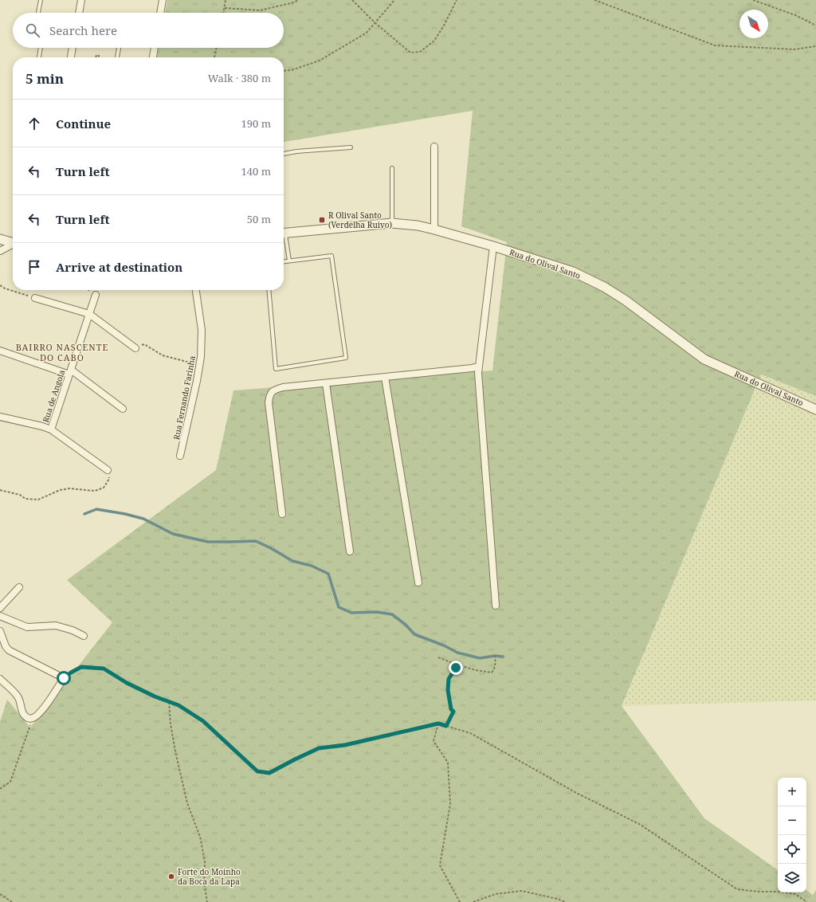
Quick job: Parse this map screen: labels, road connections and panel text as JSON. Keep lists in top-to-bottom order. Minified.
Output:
{"streets":{"street":["Rua do Olival Santo","Rua de Angola","Rua Fernando Farinha"]},"districts":["BAIRRO NASCENTE DO CABO"],"places":{"transit":["R Olival Santo (Verdelha Ruivo)"],"other":["Forte do Moinho da Boca da Lapa"]},"north":"bottom right","page":{"search":"Search here","heading":["5 min","Walk · 380 m"],"list":[["Continue","190 m"],["Turn left","140 m"],["Turn left","50 m"],"Arrive at destination"],"map_buttons":["+","−"]}}
